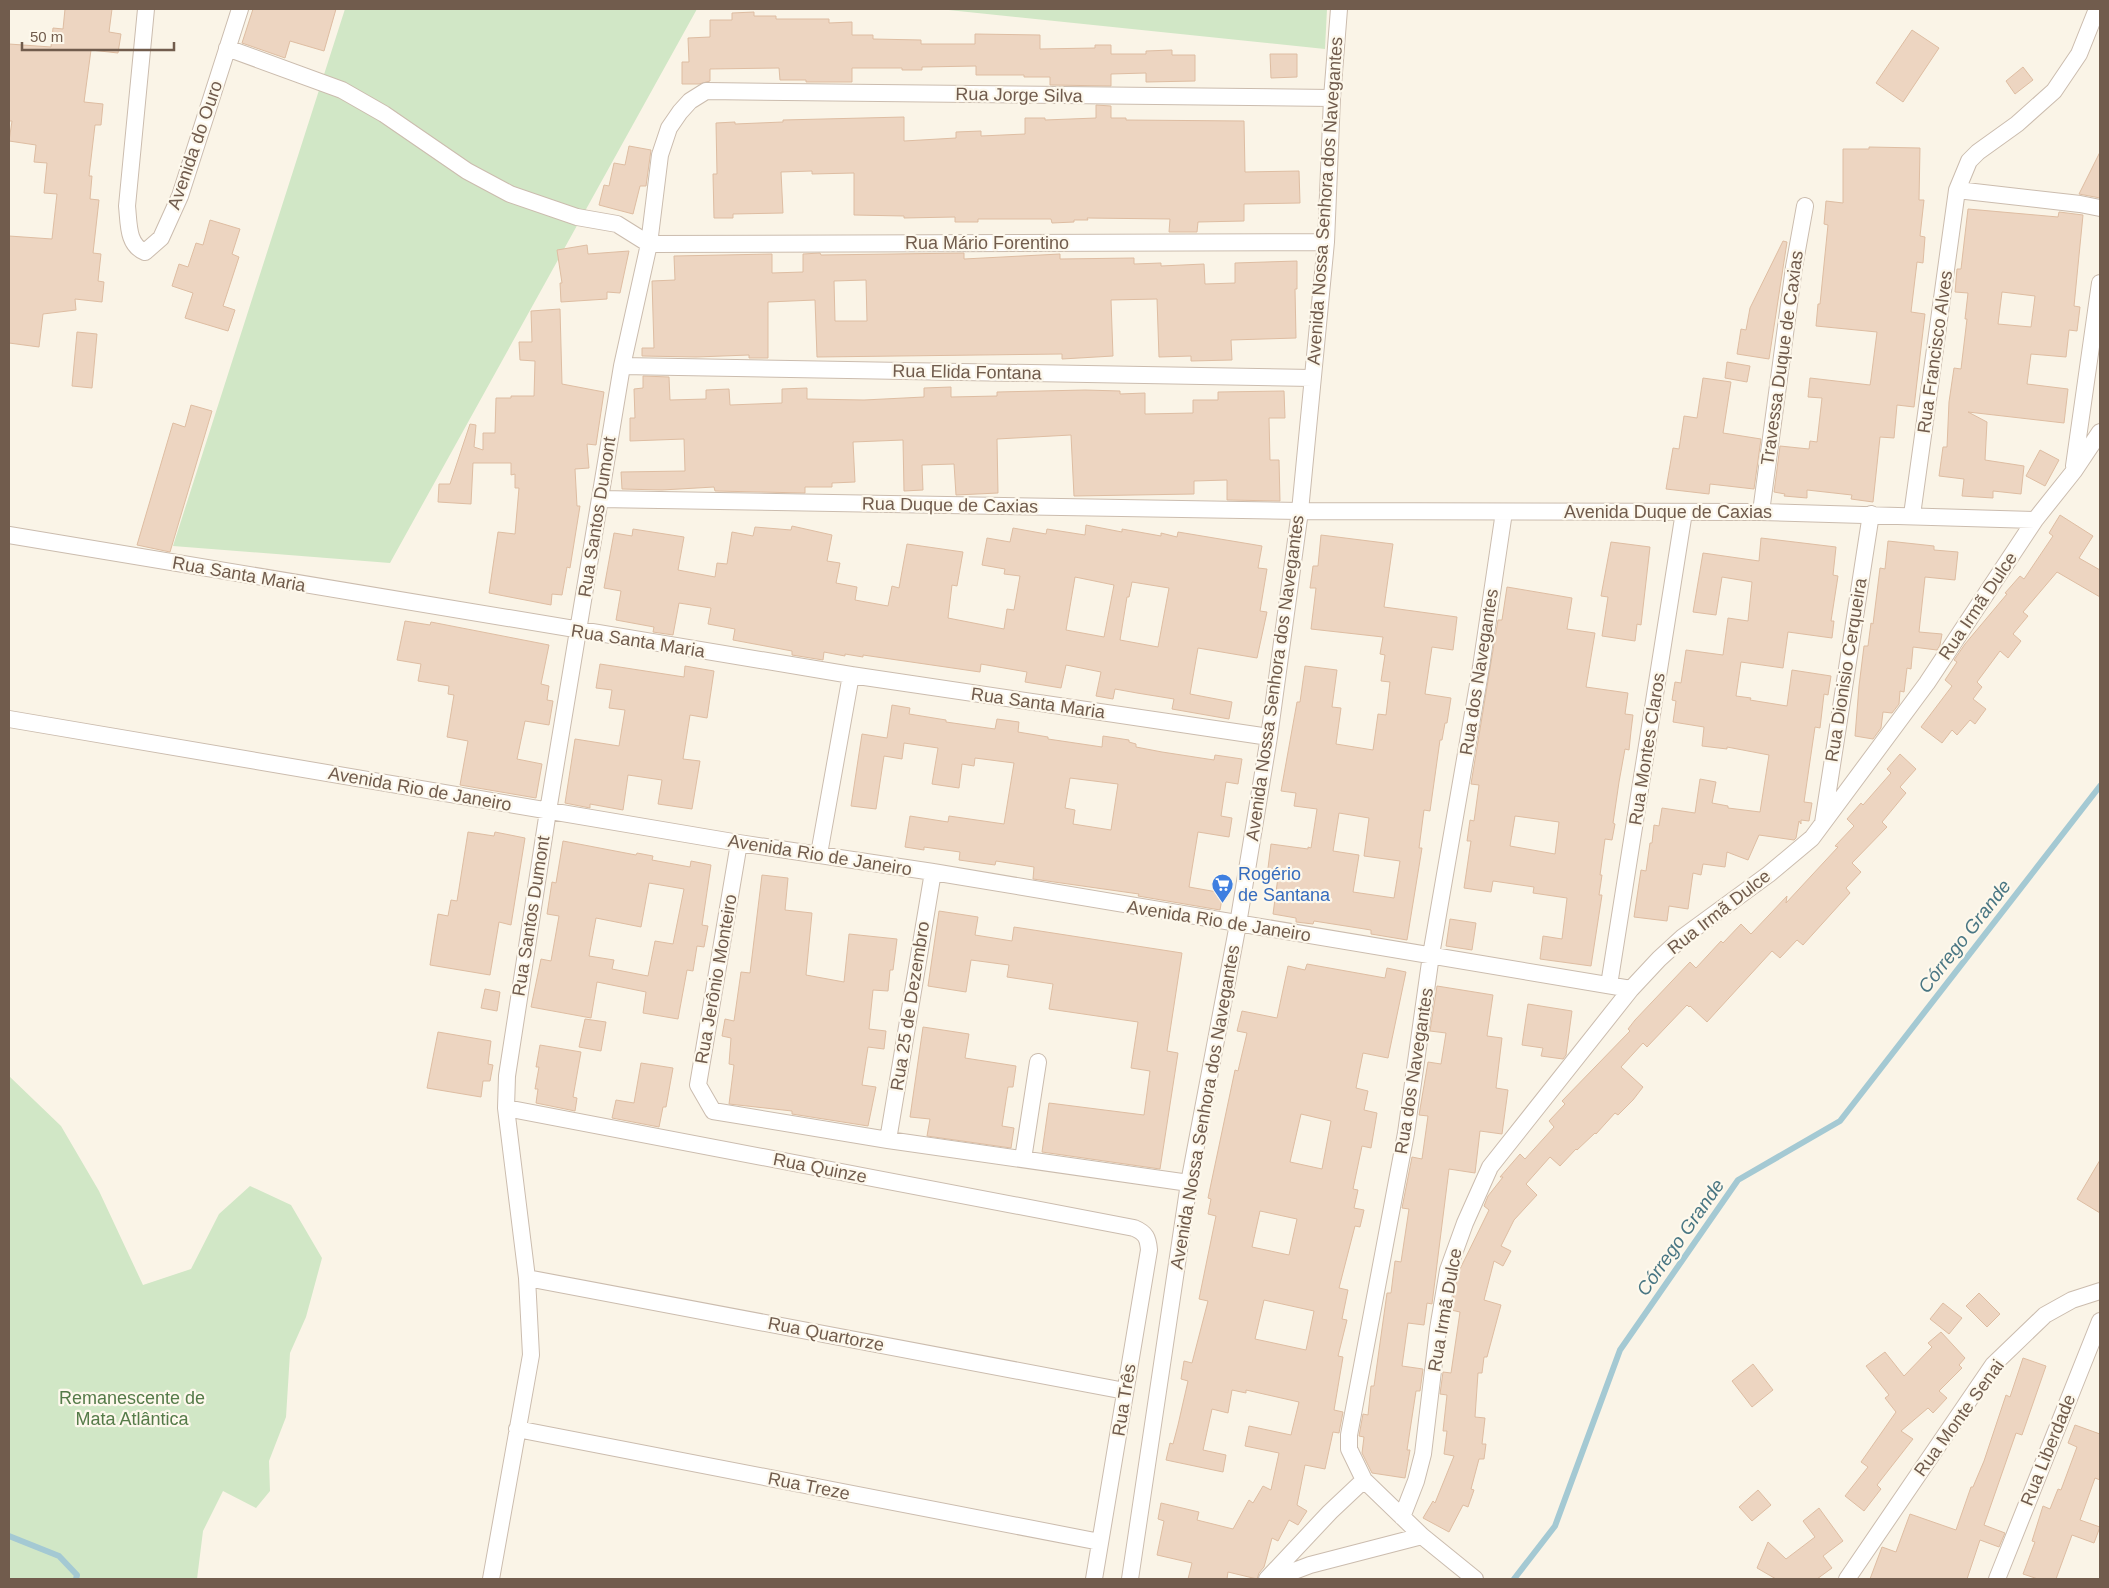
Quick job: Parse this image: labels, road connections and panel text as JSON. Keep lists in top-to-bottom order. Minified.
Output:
{"streets":{"street":["Rua Jorge Silva","Avenida do Ouro","Avenida Nossa Senhora dos Navegantes","Rua Mário Forentino","Rua Francisco Alves","Travessa Duque de Caxias","Rua Elida Fontana","Rua Duque de Caxias","Avenida Duque de Caxias","Rua Santos Dumont","Rua Santa Maria","Rua Irmã Dulce","Rua Dionisio Cerqueira","Rua dos Navegantes","Rua Montes Claros","Avenida Rio de Janeiro","Rua Jerônio Monteiro","Rua 25 de Dezembro","Rua Quinze","Rua Quartorze","Rua Três","Rua Monte Senai","Rua Liberdade","Rua Treze"]},"crossings":[["Rua Jorge Silva","Avenida Nossa Senhora dos Navegantes"],["Rua Jorge Silva","Rua Santos Dumont"],["Avenida Nossa Senhora dos Navegantes","Rua Mário Forentino"],["Avenida Nossa Senhora dos Navegantes","Rua Elida Fontana"],["Avenida Nossa Senhora dos Navegantes","Rua Duque de Caxias"],["Avenida Nossa Senhora dos Navegantes","Avenida Duque de Caxias"],["Avenida Nossa Senhora dos Navegantes","Rua Santa Maria"],["Avenida Nossa Senhora dos Navegantes","Avenida Rio de Janeiro"],["Rua Mário Forentino","Rua Santos Dumont"],["Rua Francisco Alves","Avenida Duque de Caxias"],["Travessa Duque de Caxias","Avenida Duque de Caxias"],["Rua Elida Fontana","Rua Santos Dumont"],["Rua Duque de Caxias","Avenida Duque de Caxias"],["Rua Duque de Caxias","Rua Santos Dumont"],["Avenida Duque de Caxias","Rua Irmã Dulce"],["Avenida Duque de Caxias","Rua Dionisio Cerqueira"],["Avenida Duque de Caxias","Rua dos Navegantes"],["Avenida Duque de Caxias","Rua Montes Claros"],["Rua Santos Dumont","Rua Santa Maria"],["Rua Santos Dumont","Avenida Rio de Janeiro"],["Rua Santos Dumont","Rua Quinze"],["Rua Santos Dumont","Rua Quartorze"],["Rua Santos Dumont","Rua Treze"],["Rua Irmã Dulce","Rua Dionisio Cerqueira"],["Rua Irmã Dulce","Rua dos Navegantes"],["Rua Irmã Dulce","Avenida Rio de Janeiro"],["Rua dos Navegantes","Avenida Rio de Janeiro"],["Rua Montes Claros","Avenida Rio de Janeiro"],["Avenida Rio de Janeiro","Rua Jerônio Monteiro"],["Avenida Rio de Janeiro","Rua 25 de Dezembro"],["Rua Jerônio Monteiro","Rua 25 de Dezembro"],["Rua Quinze","Rua Três"],["Rua Quartorze","Rua Três"],["Rua Três","Rua Treze"]],"water":["Córrego Grande"],"parks":["Remanescente de Mata Atlântica"],"places":{"supermarket":["Rogério de Santana"]},"scale_bar":"50 m"}
